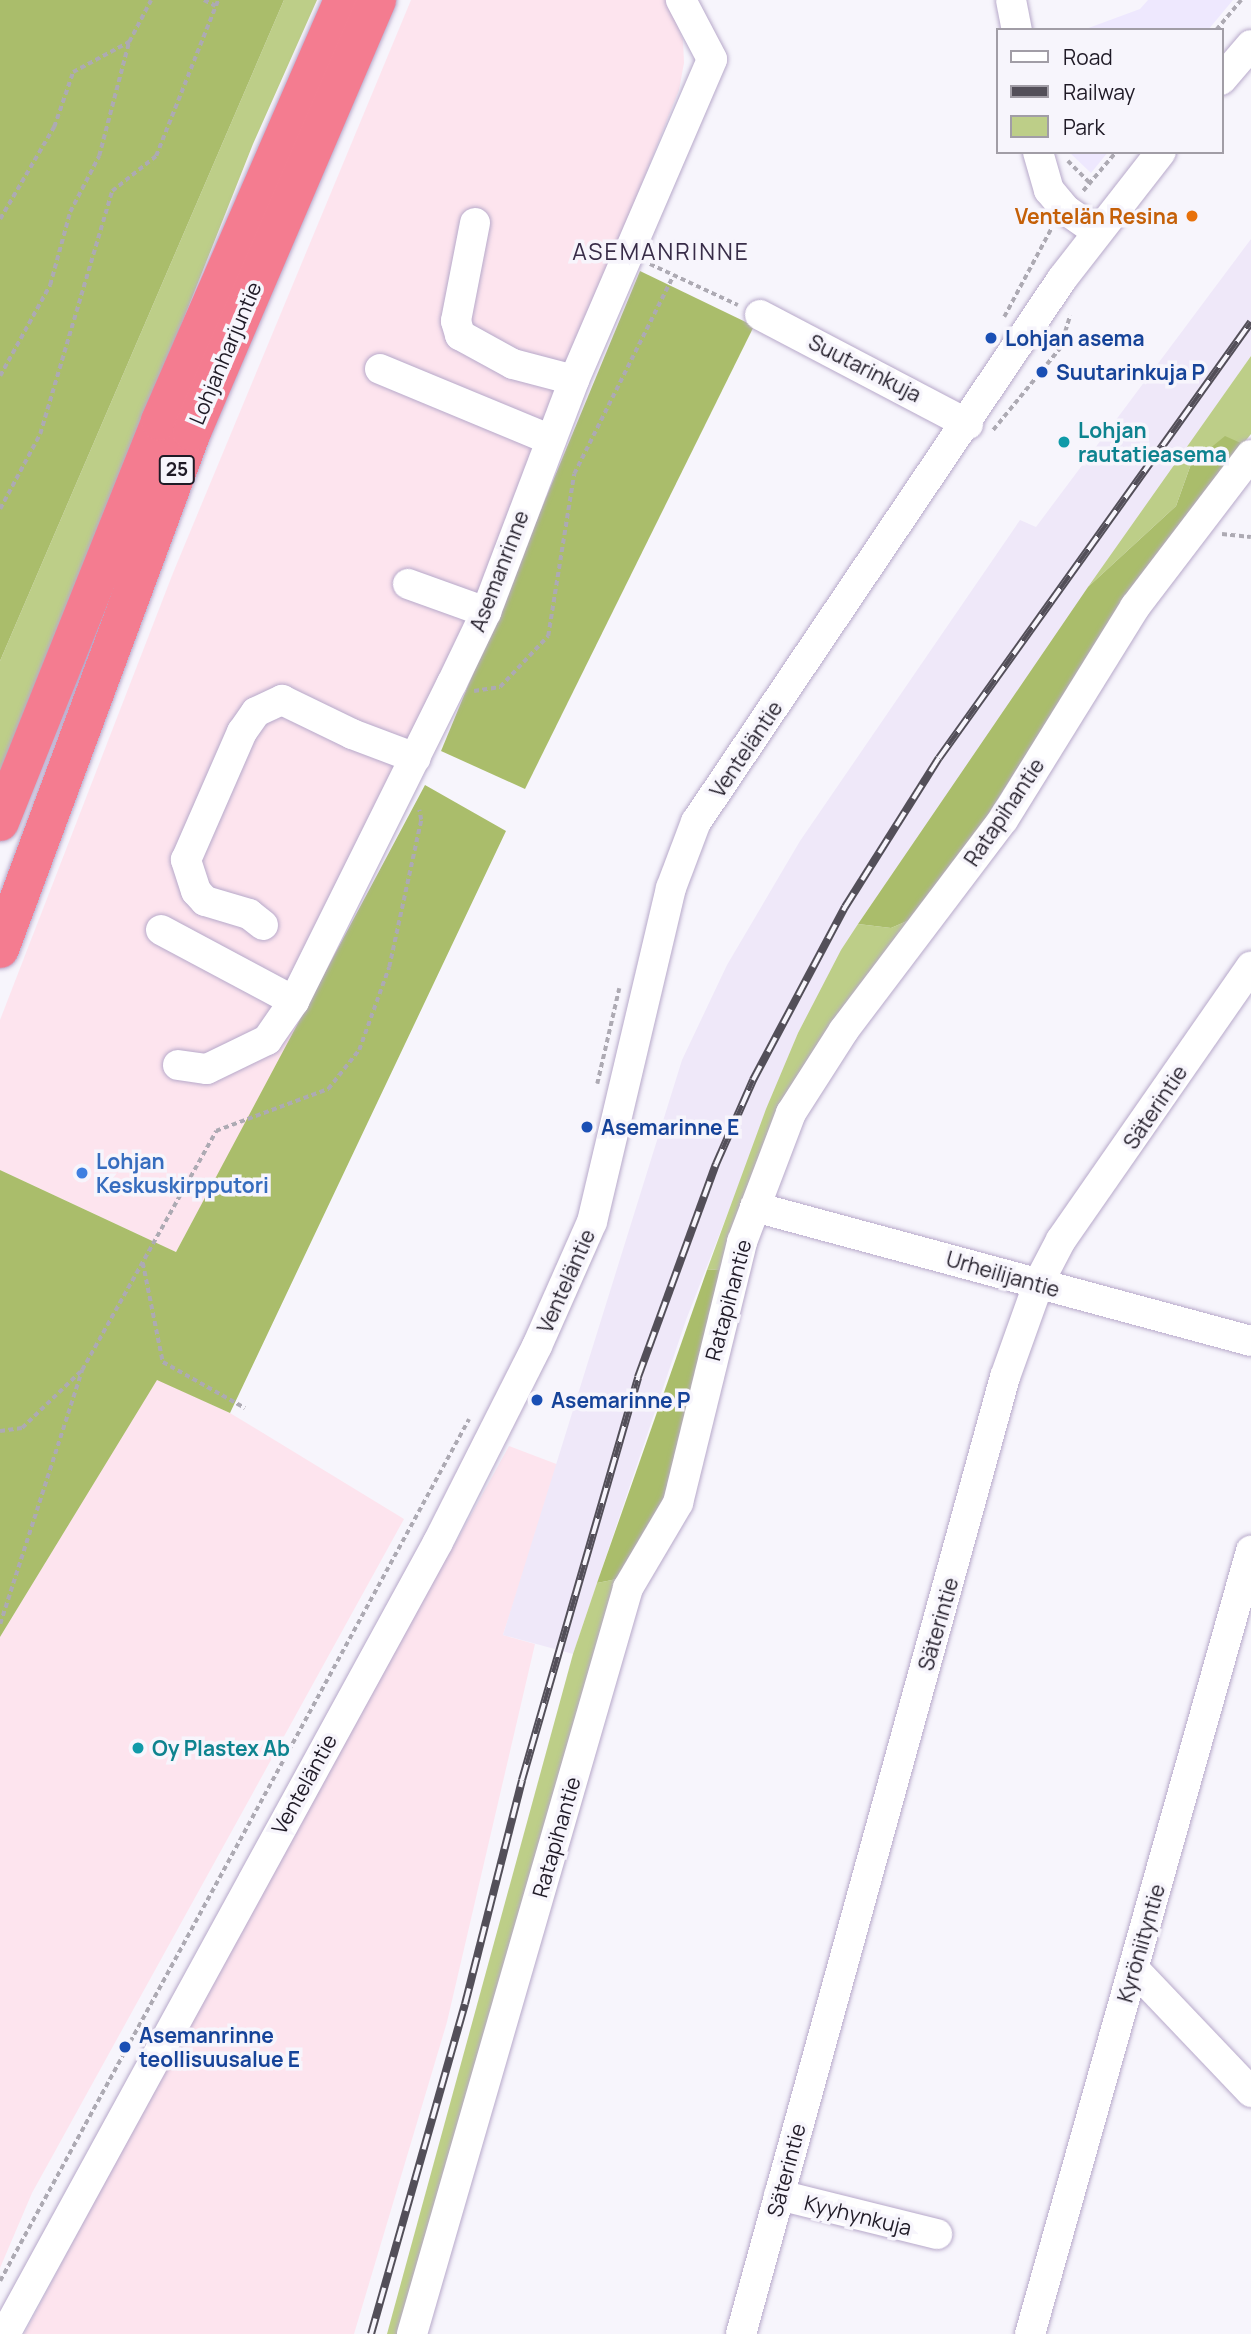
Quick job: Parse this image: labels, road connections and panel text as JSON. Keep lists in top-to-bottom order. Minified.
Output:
{"streets":{"highway":["Lohjanharjuntie","25"],"street":["Suutarinkuja","Asemanrinne","Venteläntie","Ratapihantie","Säterintie","Urheilijantie","Kyröniityntie","Kyyhynkuja"]},"crossings":[["Suutarinkuja","Venteläntie"],["Ratapihantie","Urheilijantie"],["Säterintie","Urheilijantie"],["Säterintie","Kyyhynkuja"]],"districts":["ASEMANRINNE"],"places":["Ventelän Resina","Lohjan asema","Suutarinkuja P","Lohjan rautatieasema","Asemarinne E","Lohjan Keskuskirpputori","Asemarinne P","Oy Plastex Ab","Asemanrinne teollisuusalue E"],"legend":["Road","Railway","Park"]}
